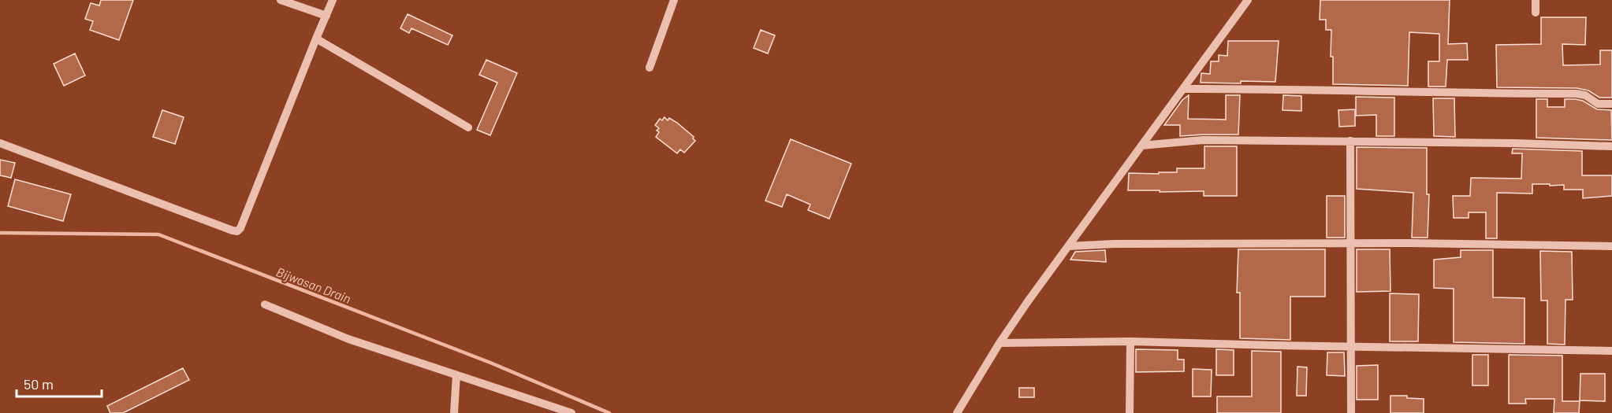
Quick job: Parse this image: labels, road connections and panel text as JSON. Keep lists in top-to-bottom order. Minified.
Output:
{"water":["Bijwasan Drain"],"scale_bar":"50 m"}
